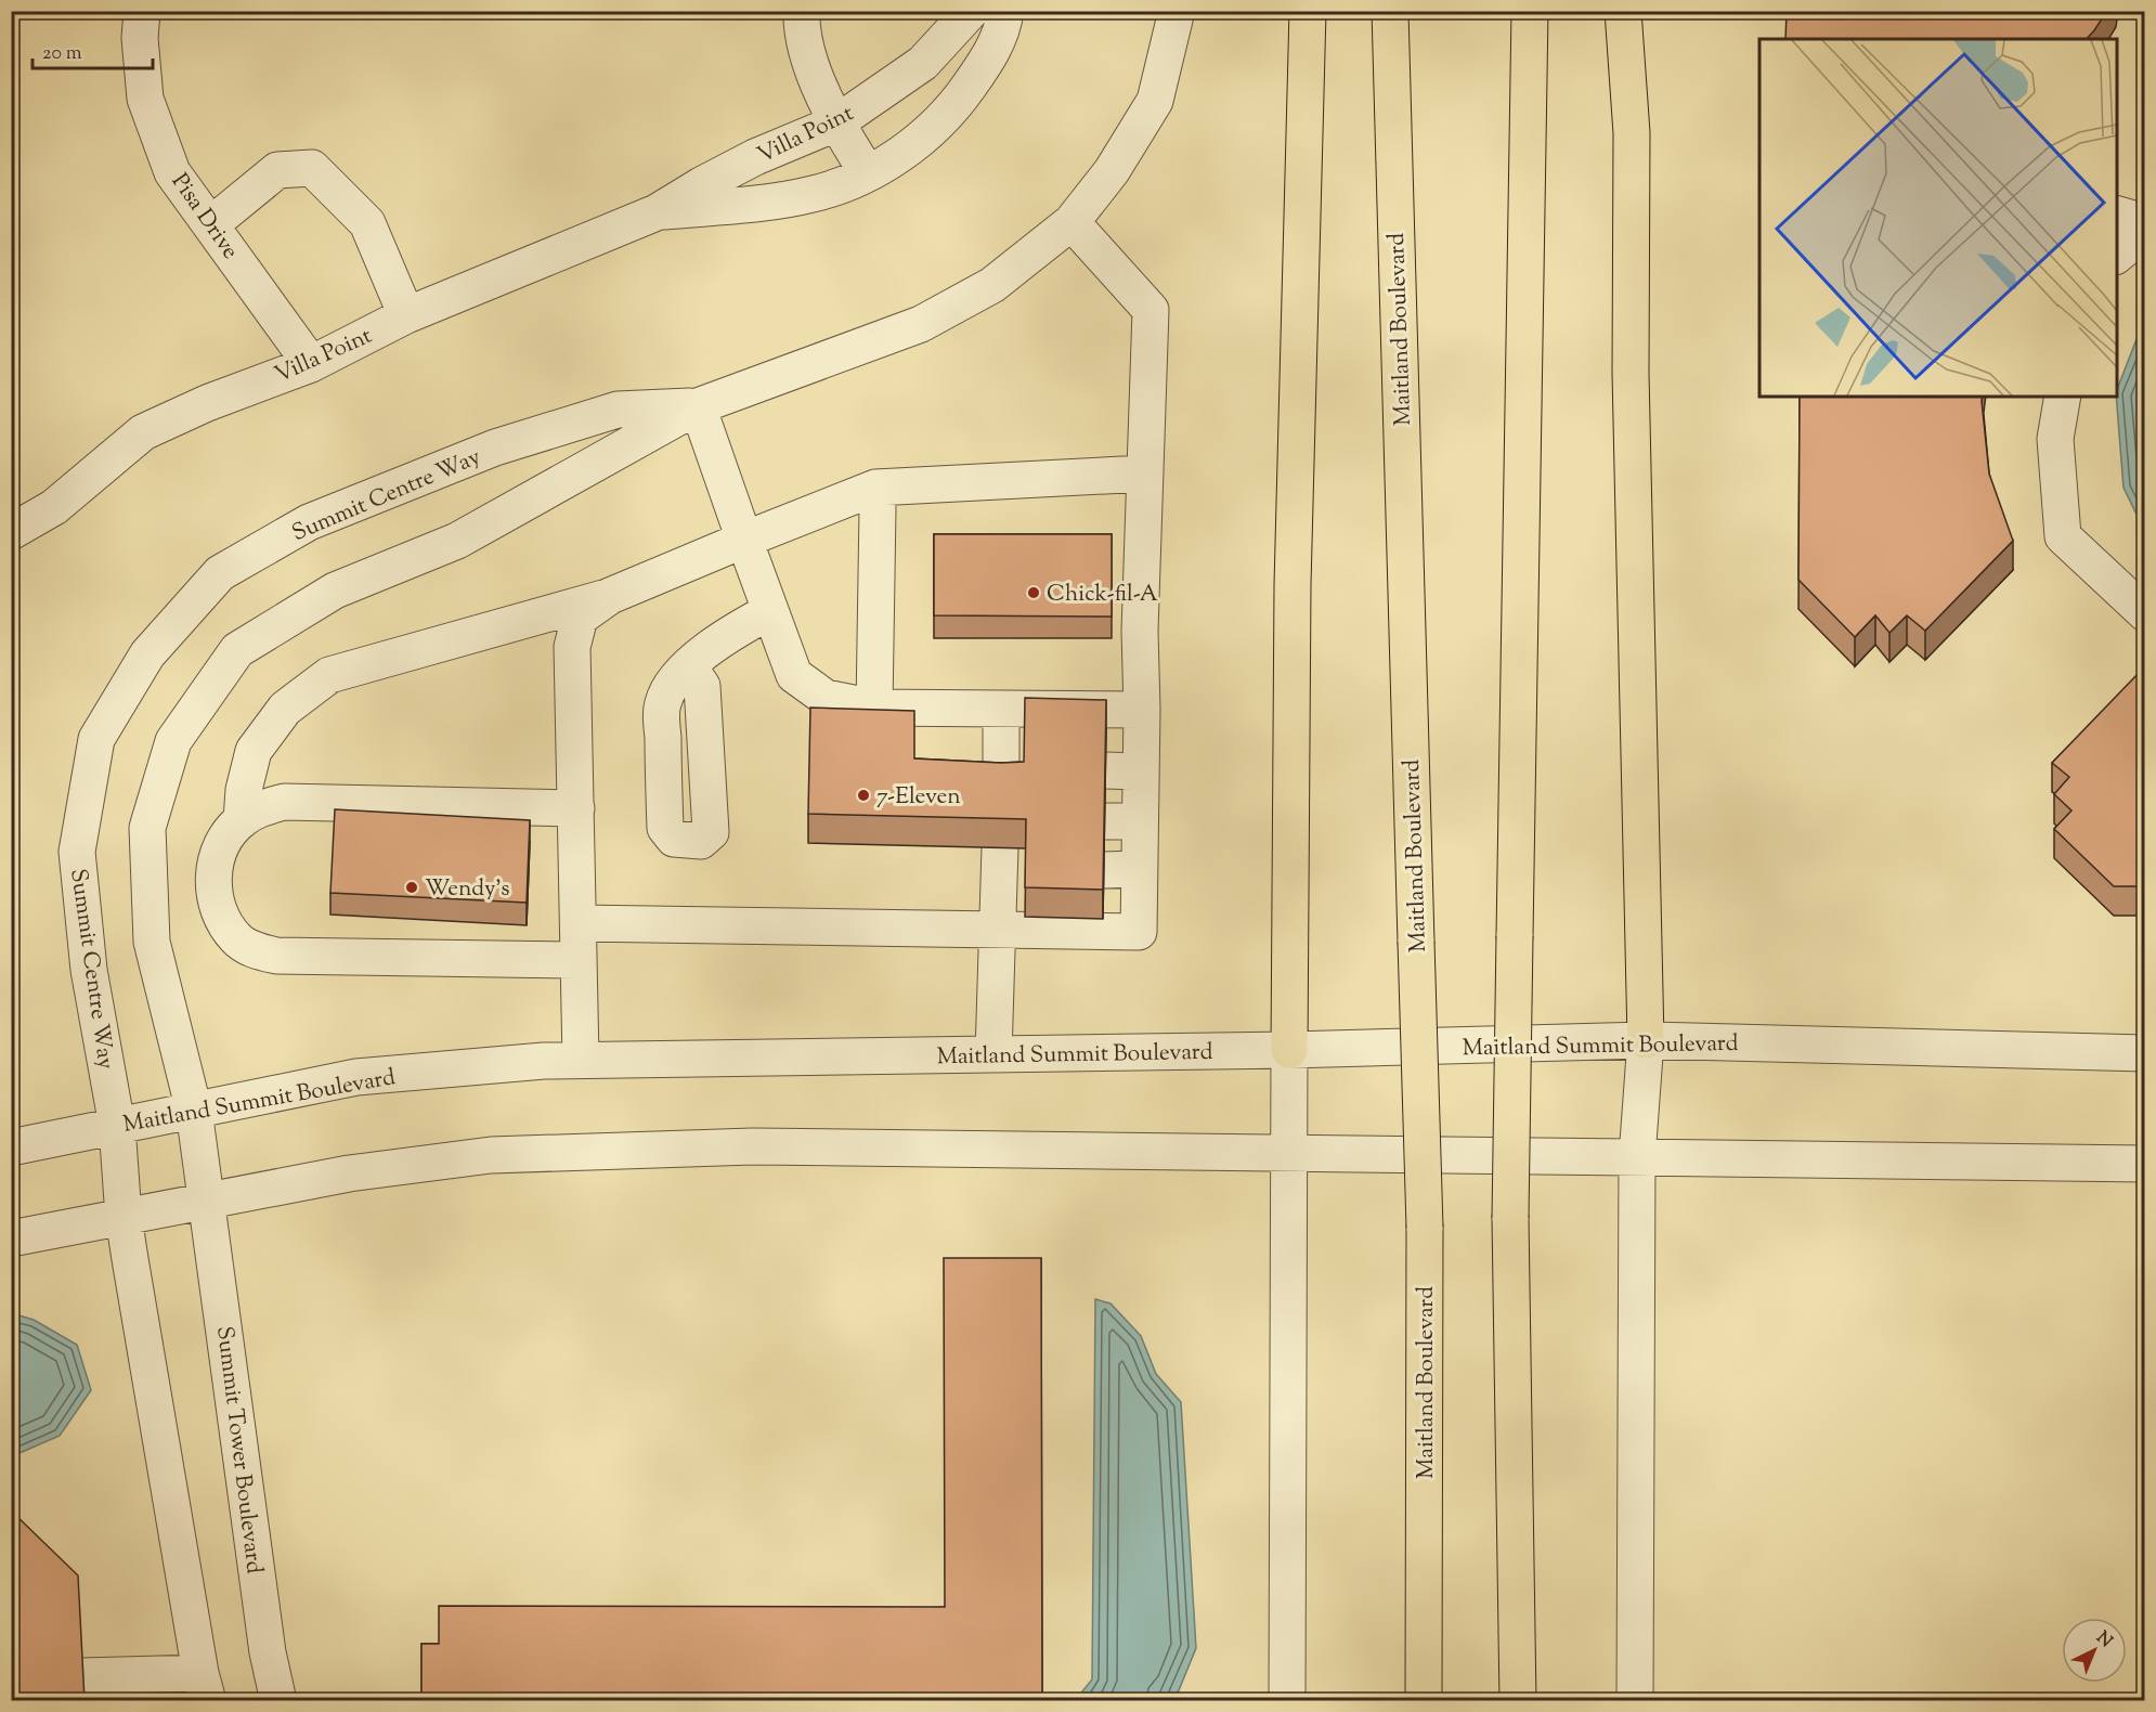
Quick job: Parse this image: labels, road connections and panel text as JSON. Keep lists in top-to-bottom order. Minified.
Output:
{"streets":{"highway":["Maitland Boulevard"],"street":["Villa Point","Pisa Drive","Summit Centre Way","Maitland Summit Boulevard","Summit Tower Boulevard"]},"crossings":[["Villa Point","Pisa Drive"],["Summit Centre Way","Maitland Summit Boulevard"],["Summit Centre Way","Summit Tower Boulevard"]],"places":["Chick-fil-A","7-Eleven","Wendy's"],"scale_bar":"20 m","north":"top right"}
